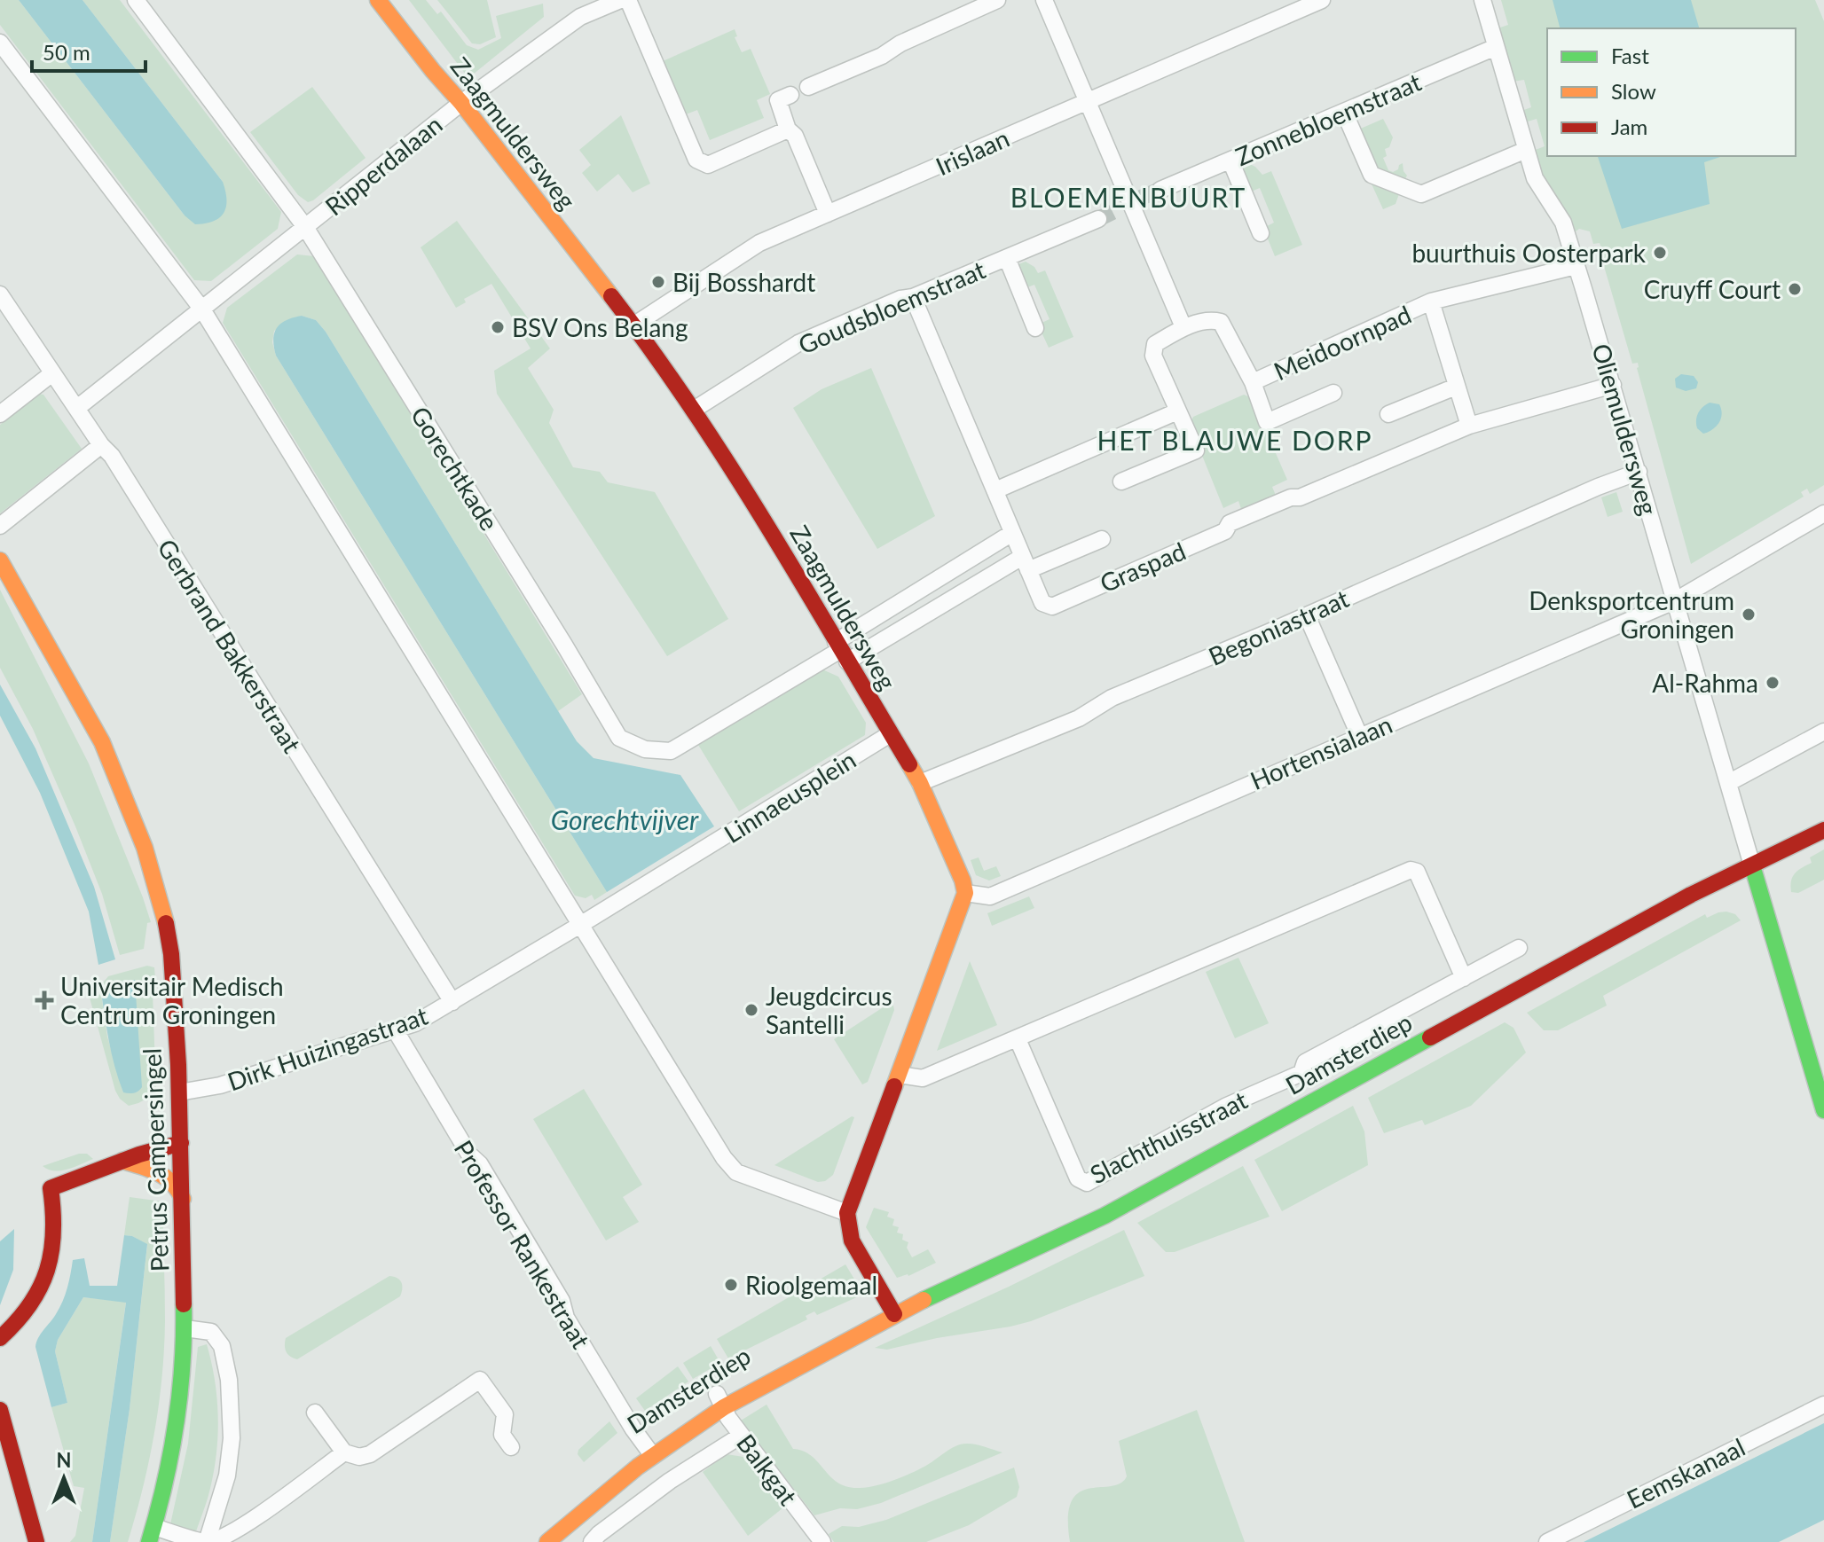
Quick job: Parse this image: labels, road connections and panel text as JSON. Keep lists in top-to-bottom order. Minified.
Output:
{"streets":{"main road":["Zaagmuldersweg","Damsterdiep","Petrus Campersingel"],"street":["Zonnebloemstraat","Irislaan","Ripperdalaan","Goudsbloemstraat","Meidoornpad","Oliemuldersweg","Gorechtkade","Graspad","Begoniastraat","Gerbrand Bakkerstraat","Hortensialaan","Linnaeusplein","Dirk Huizingastraat","Slachthuisstraat","Professor Rankestraat","Balkgat","Eemskanaal"]},"crossings":[["Zonnebloemstraat","Oliemuldersweg"],["Zaagmuldersweg","Irislaan"],["Zaagmuldersweg","Ripperdalaan"],["Zaagmuldersweg","Goudsbloemstraat"],["Zaagmuldersweg","Gorechtkade"],["Zaagmuldersweg","Begoniastraat"],["Zaagmuldersweg","Hortensialaan"],["Zaagmuldersweg","Linnaeusplein"],["Ripperdalaan","Gorechtkade"],["Meidoornpad","Oliemuldersweg"],["Oliemuldersweg","Begoniastraat"],["Oliemuldersweg","Hortensialaan"],["Oliemuldersweg","Damsterdiep"],["Gerbrand Bakkerstraat","Dirk Huizingastraat"],["Linnaeusplein","Dirk Huizingastraat"],["Dirk Huizingastraat","Petrus Campersingel"],["Dirk Huizingastraat","Professor Rankestraat"],["Damsterdiep","Professor Rankestraat"],["Damsterdiep","Balkgat"]],"districts":["BLOEMENBUURT","HET BLAUWE DORP"],"water":["Gorechtvijver"],"places":{"other":["buurthuis Oosterpark","Bij Bosshardt","Cruyff Court","BSV Ons Belang","Denksportcentrum Groningen","Al-Rahma","Jeugdcircus Santelli","Rioolgemaal"],"health":["Universitair Medisch Centrum Groningen"]},"legend":["Fast","Slow","Jam"],"scale_bar":"50 m","north":"top"}
